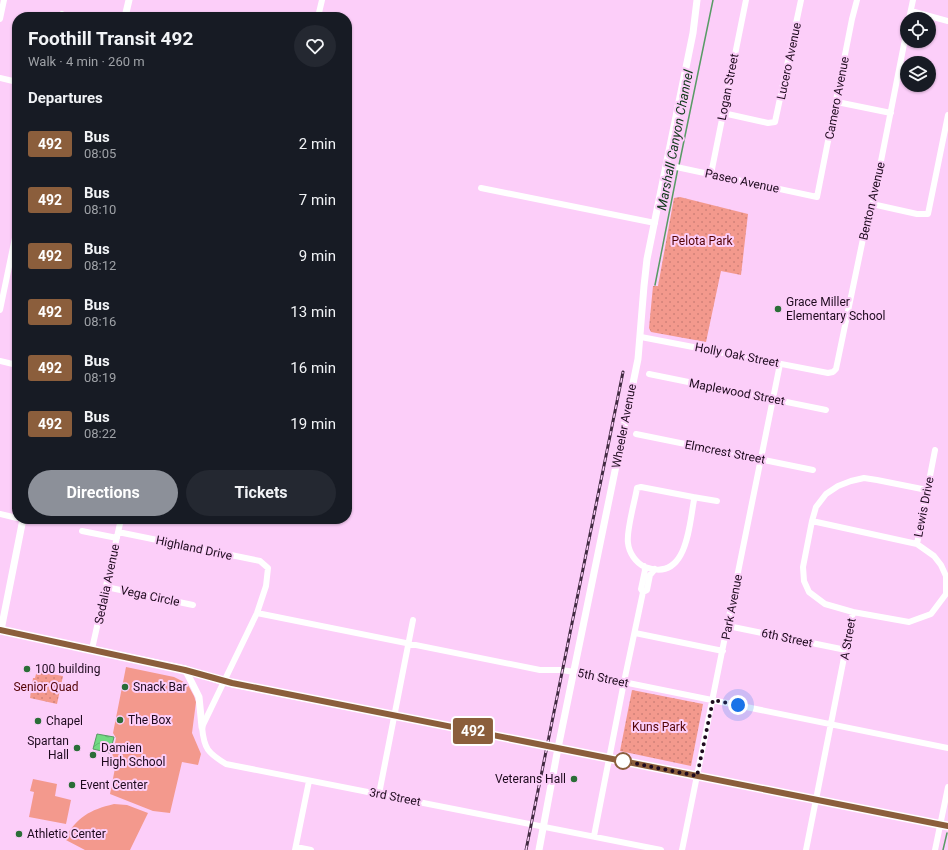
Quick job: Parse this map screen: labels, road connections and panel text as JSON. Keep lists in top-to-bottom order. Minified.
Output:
{"streets":{"main road":["Wheeler Avenue"],"street":["Lucero Avenue","Logan Street","Camero Avenue","Paseo Avenue","Benton Avenue","Holly Oak Street","Maplewood Street","Elmcrest Street","Lewis Drive","Highland Drive","Sedalia Avenue","Vega Circle","Park Avenue","6th Street","A Street","5th Street","3rd Street"]},"crossings":[["Lucero Avenue","Logan Street"],["Logan Street","Paseo Avenue"],["Camero Avenue","Paseo Avenue"],["Paseo Avenue","Wheeler Avenue"],["Benton Avenue","Holly Oak Street"],["Holly Oak Street","Wheeler Avenue"],["Holly Oak Street","Park Avenue"],["Maplewood Street","Park Avenue"],["Wheeler Avenue","5th Street"],["Wheeler Avenue","3rd Street"],["Elmcrest Street","Park Avenue"],["Lewis Drive","A Street"],["Highland Drive","Sedalia Avenue"],["Highland Drive","5th Street"],["Sedalia Avenue","Vega Circle"],["Park Avenue","6th Street"],["Park Avenue","5th Street"],["6th Street","A Street"],["A Street","5th Street"]],"water":["Marshall Canyon Channel"],"parks":["Pelota Park","Senior Quad","Kuns Park"],"places":["Grace Miller Elementary School","100 building","Snack Bar","The Box","Chapel","Spartan Hall","Damien High School","Veterans Hall","Event Center","Athletic Center"],"lines":["bus line 492"],"page":{"on_map":"492","heading":[["Foothill Transit 492","Walk · 4 min · 260 m"],"Departures"],"list":[{"mark":"492","name":"Bus","note":"08:05","value":"2 min"},{"mark":"492","name":"Bus","note":"08:10","value":"7 min"},{"mark":"492","name":"Bus","note":"08:12","value":"9 min"},{"mark":"492","name":"Bus","note":"08:16","value":"13 min"},{"mark":"492","name":"Bus","note":"08:19","value":"16 min"},{"mark":"492","name":"Bus","note":"08:22","value":"19 min"}],"buttons":["Directions","Tickets"]}}
